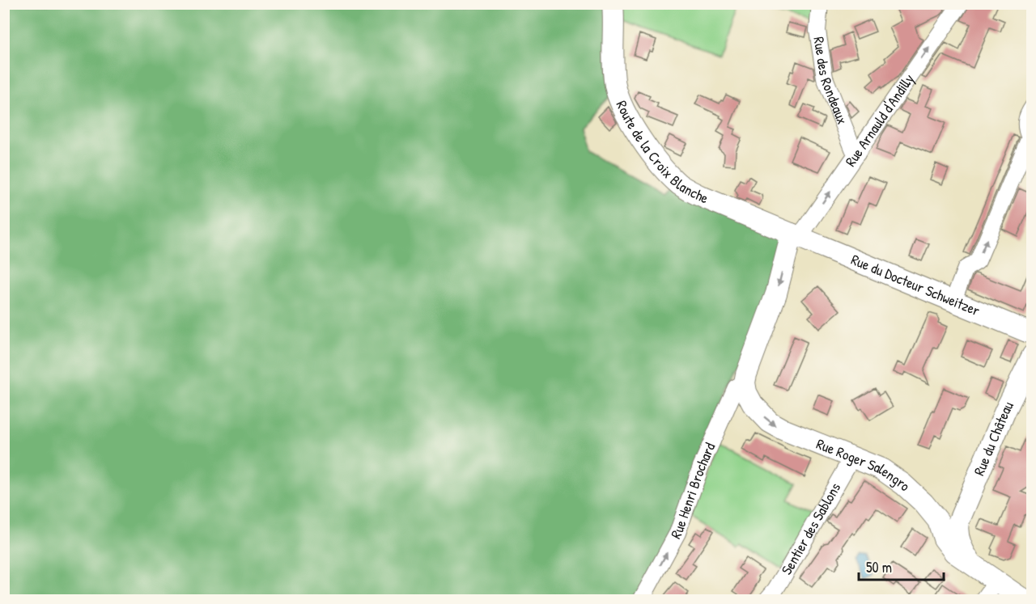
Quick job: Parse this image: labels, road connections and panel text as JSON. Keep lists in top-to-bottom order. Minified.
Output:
{"streets":{"main road":["Route de la Croix Blanche","Rue du Docteur Schweitzer","Rue du Château","Rue Roger Salengro"],"street":["Rue des Rondeaux","Rue Arnauld d'Andilly","Rue Henri Brochard","Sentier des Sablons"]},"crossings":[["Rue des Rondeaux","Rue Arnauld d'Andilly"],["Rue Arnauld d'Andilly","Route de la Croix Blanche"],["Rue Arnauld d'Andilly","Rue du Docteur Schweitzer"],["Route de la Croix Blanche","Rue du Docteur Schweitzer"],["Rue du Château","Rue Roger Salengro"],["Rue Roger Salengro","Rue Henri Brochard"],["Rue Roger Salengro","Sentier des Sablons"]],"one_way":["Rue Arnauld d'Andilly","Rue Henri Brochard"],"scale_bar":"50 m"}
